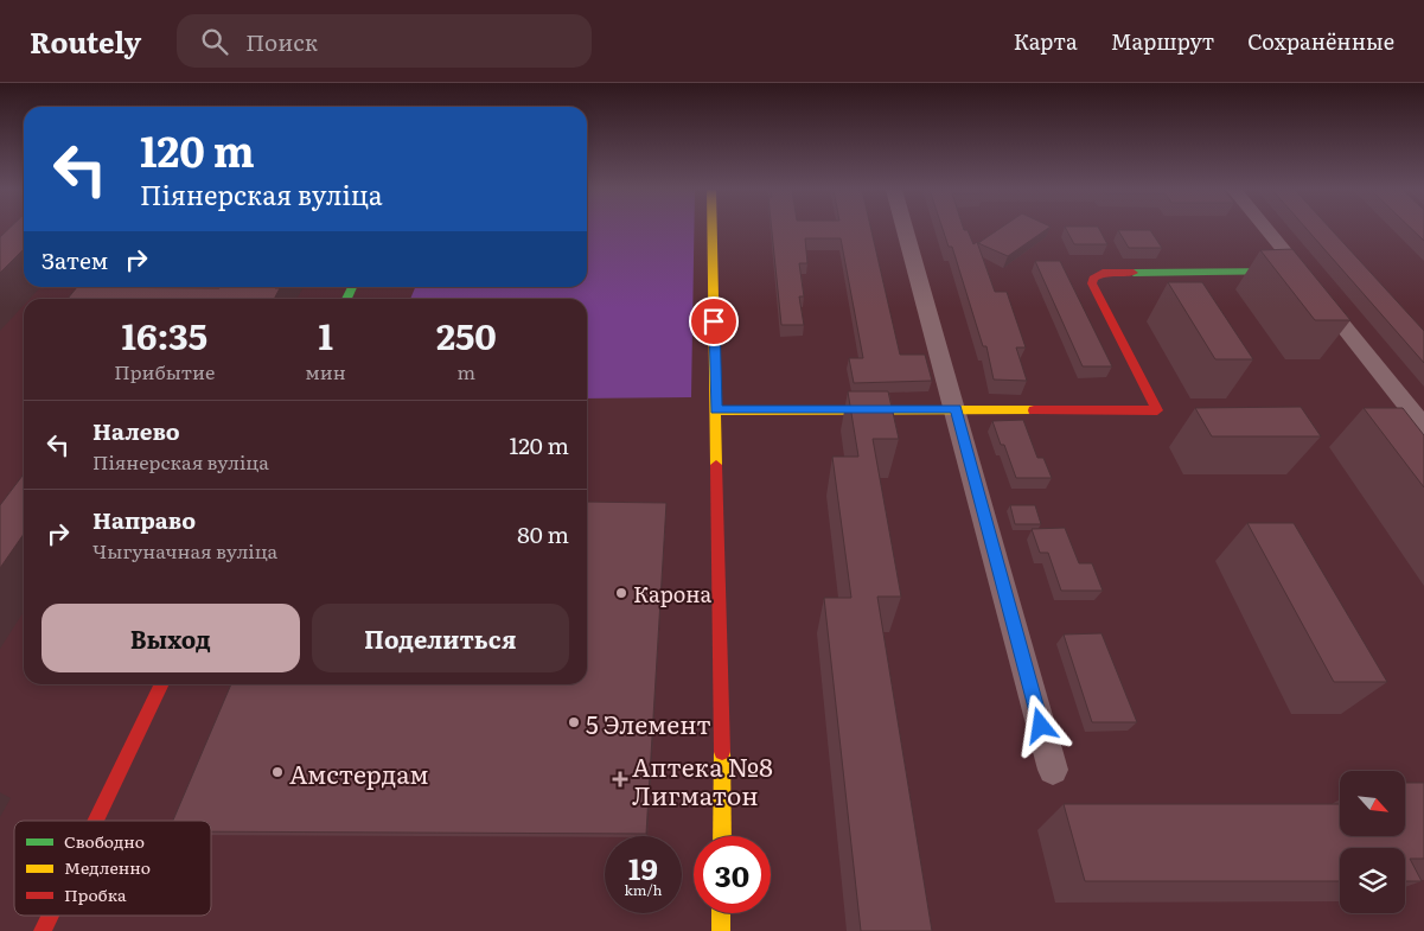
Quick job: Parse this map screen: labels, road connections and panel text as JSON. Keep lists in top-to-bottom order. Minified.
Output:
{"places":{"other":["Карона","5 Элемент","Амстердам"],"health":["Аптека №8 Лигматон"]},"legend":["Свободно","Медленно","Пробка"],"north":"bottom right","page":{"header":"Routely","search":"Поиск","nav":["Карта","Маршрут","Сохранённые"],"turn":["120 m","Піянерская вуліца"],"then":"Затем","eta":["16:35","Прибытие","1","мин","250","m"],"list":[{"name":"Налево","note":"Піянерская вуліца","value":"120 m"},{"name":"Направо","note":"Чыгуначная вуліца","value":"80 m"}],"buttons":["Выход","Поделиться"],"speed":"19 km/h","limit":"30"}}
